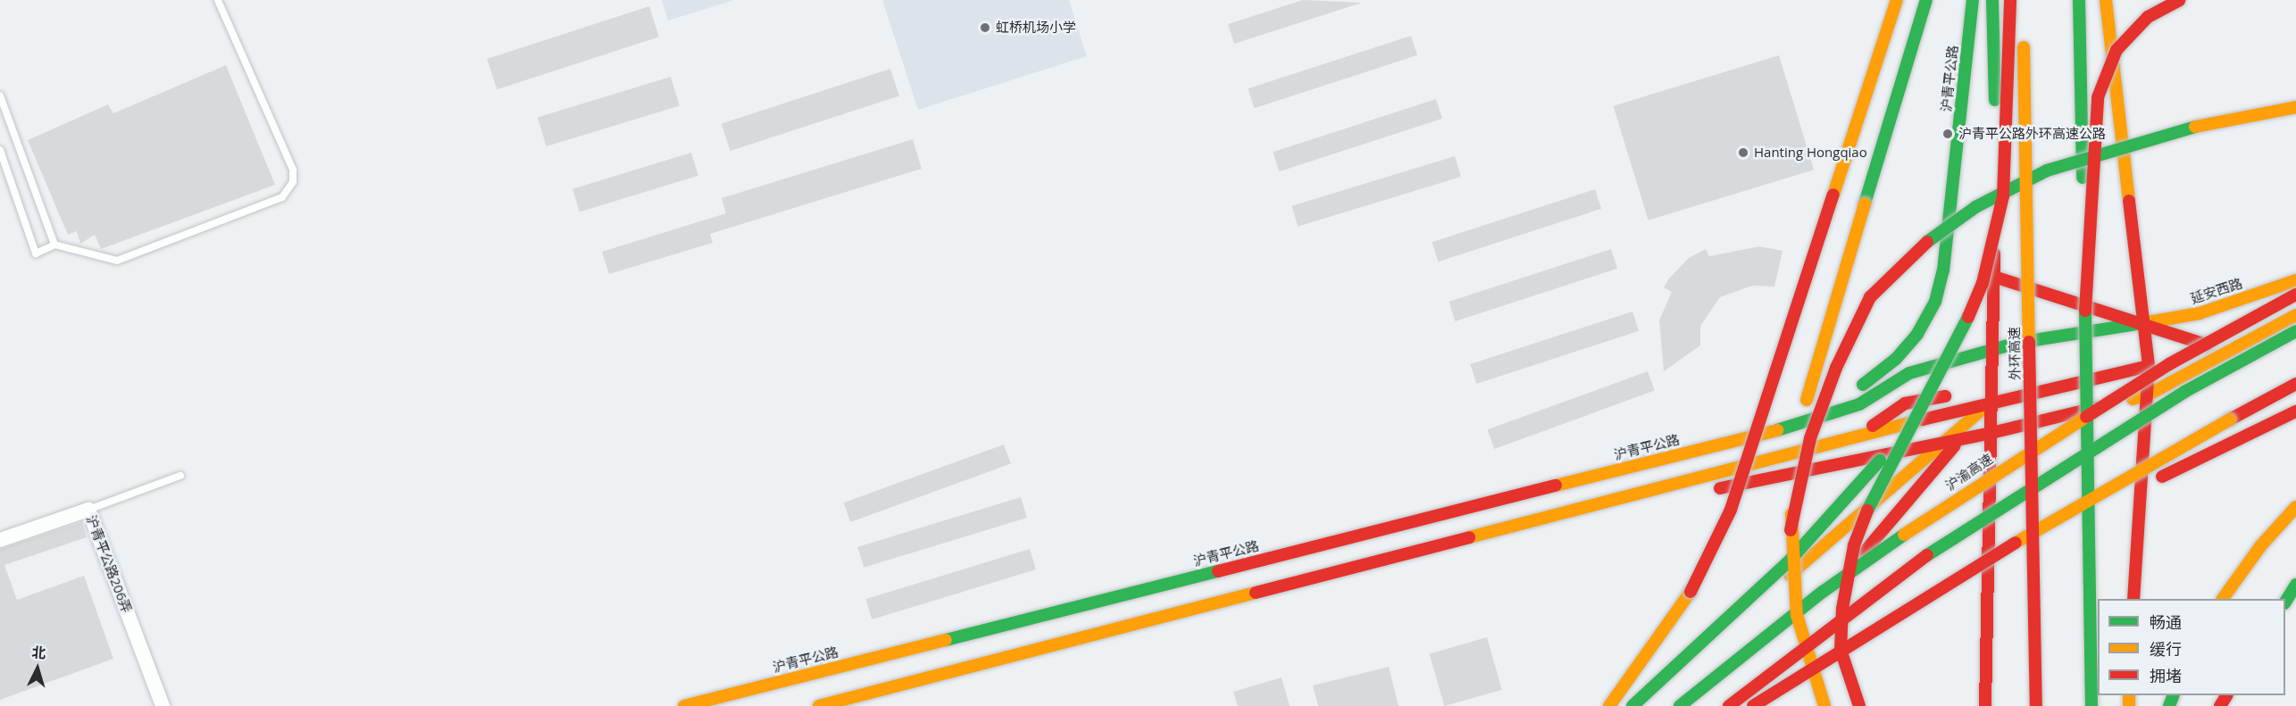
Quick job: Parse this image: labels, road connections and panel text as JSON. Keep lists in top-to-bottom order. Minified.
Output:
{"streets":{"main road":["沪青平公路","延安西路","外环高速","沪渝高速"],"street":["沪青平公路206弄"]},"crossings":[["沪青平公路","延安西路"]],"places":["虹桥机场小学","沪青平公路外环高速公路","Hanting Hongqiao"],"legend":["畅通","缓行","拥堵"],"north":"top"}
